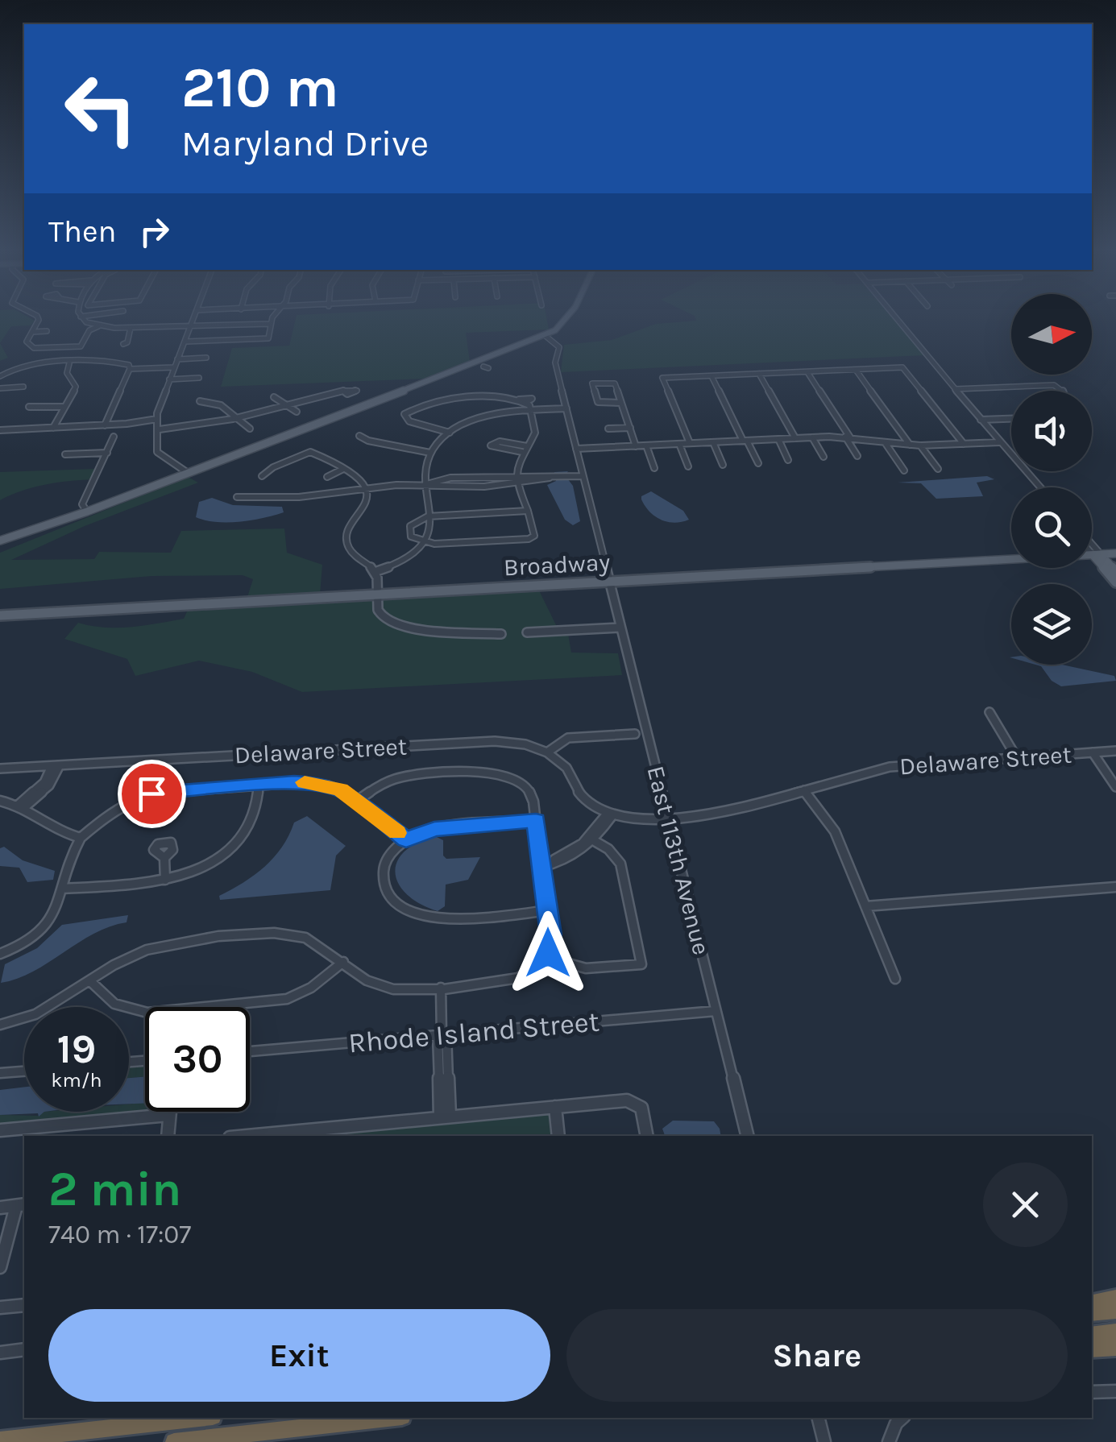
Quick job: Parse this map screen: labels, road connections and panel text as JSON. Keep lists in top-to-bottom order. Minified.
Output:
{"streets":{"main road":["Broadway"],"street":["Delaware Street","East 113th Avenue","Rhode Island Street"]},"crossings":[["Broadway","East 113th Avenue"],["Delaware Street","East 113th Avenue"],["East 113th Avenue","Rhode Island Street"]],"north":"right","page":{"turn":["210 m","Maryland Drive"],"then":"Then","speed":"19 km/h","limit":"30","heading":["2 min","740 m · 17:07"],"buttons":["Exit","Share"]}}
